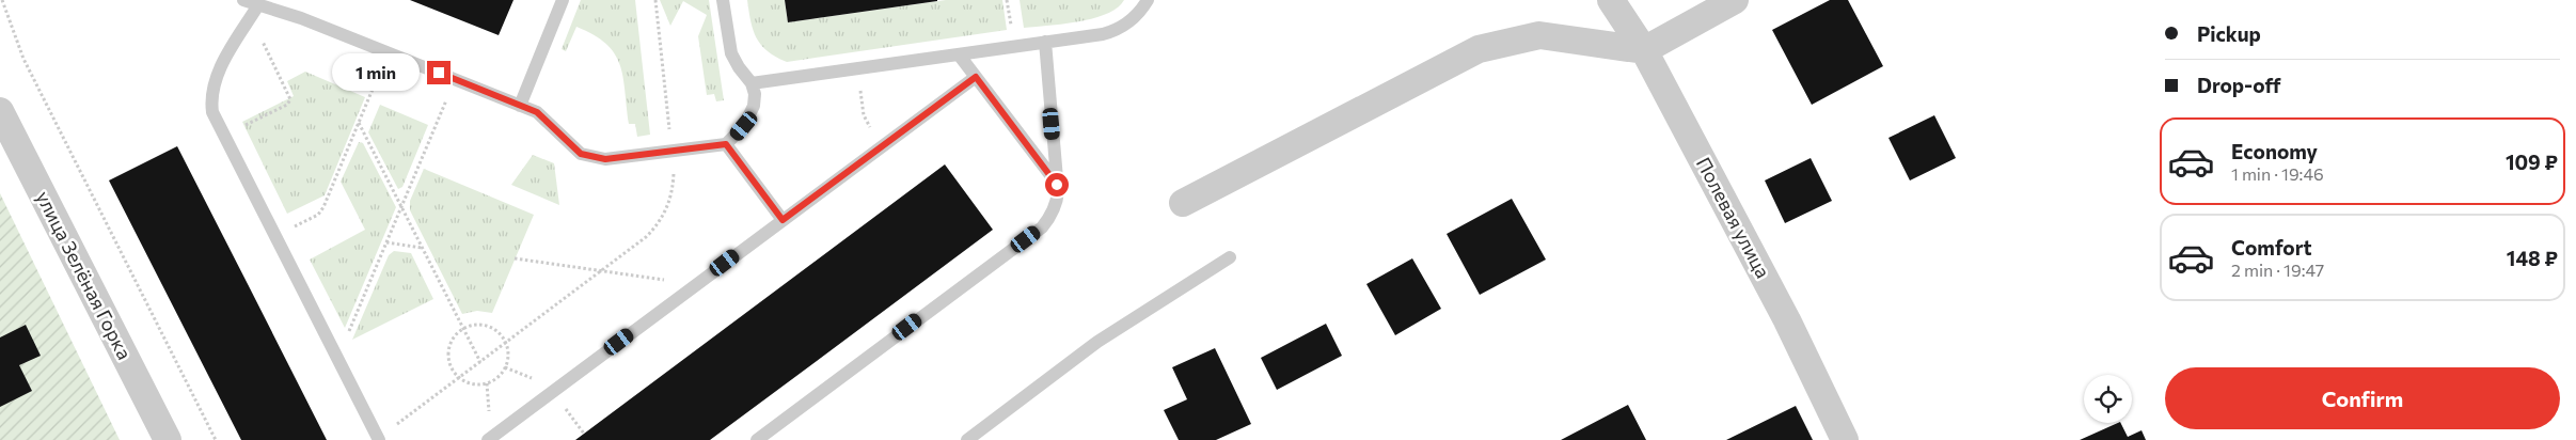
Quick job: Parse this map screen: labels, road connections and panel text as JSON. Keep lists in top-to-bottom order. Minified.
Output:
{"streets":{"street":["Полевая улица","улица Зелёная Горка"]},"page":{"banner":["Pickup","Drop-off"],"bubble":"1 min","list":[{"name":"Economy","note":"1 min · 19:46","value":"109 ₽"},{"name":"Comfort","note":"2 min · 19:47","value":"148 ₽"}],"buttons":"Confirm"}}
